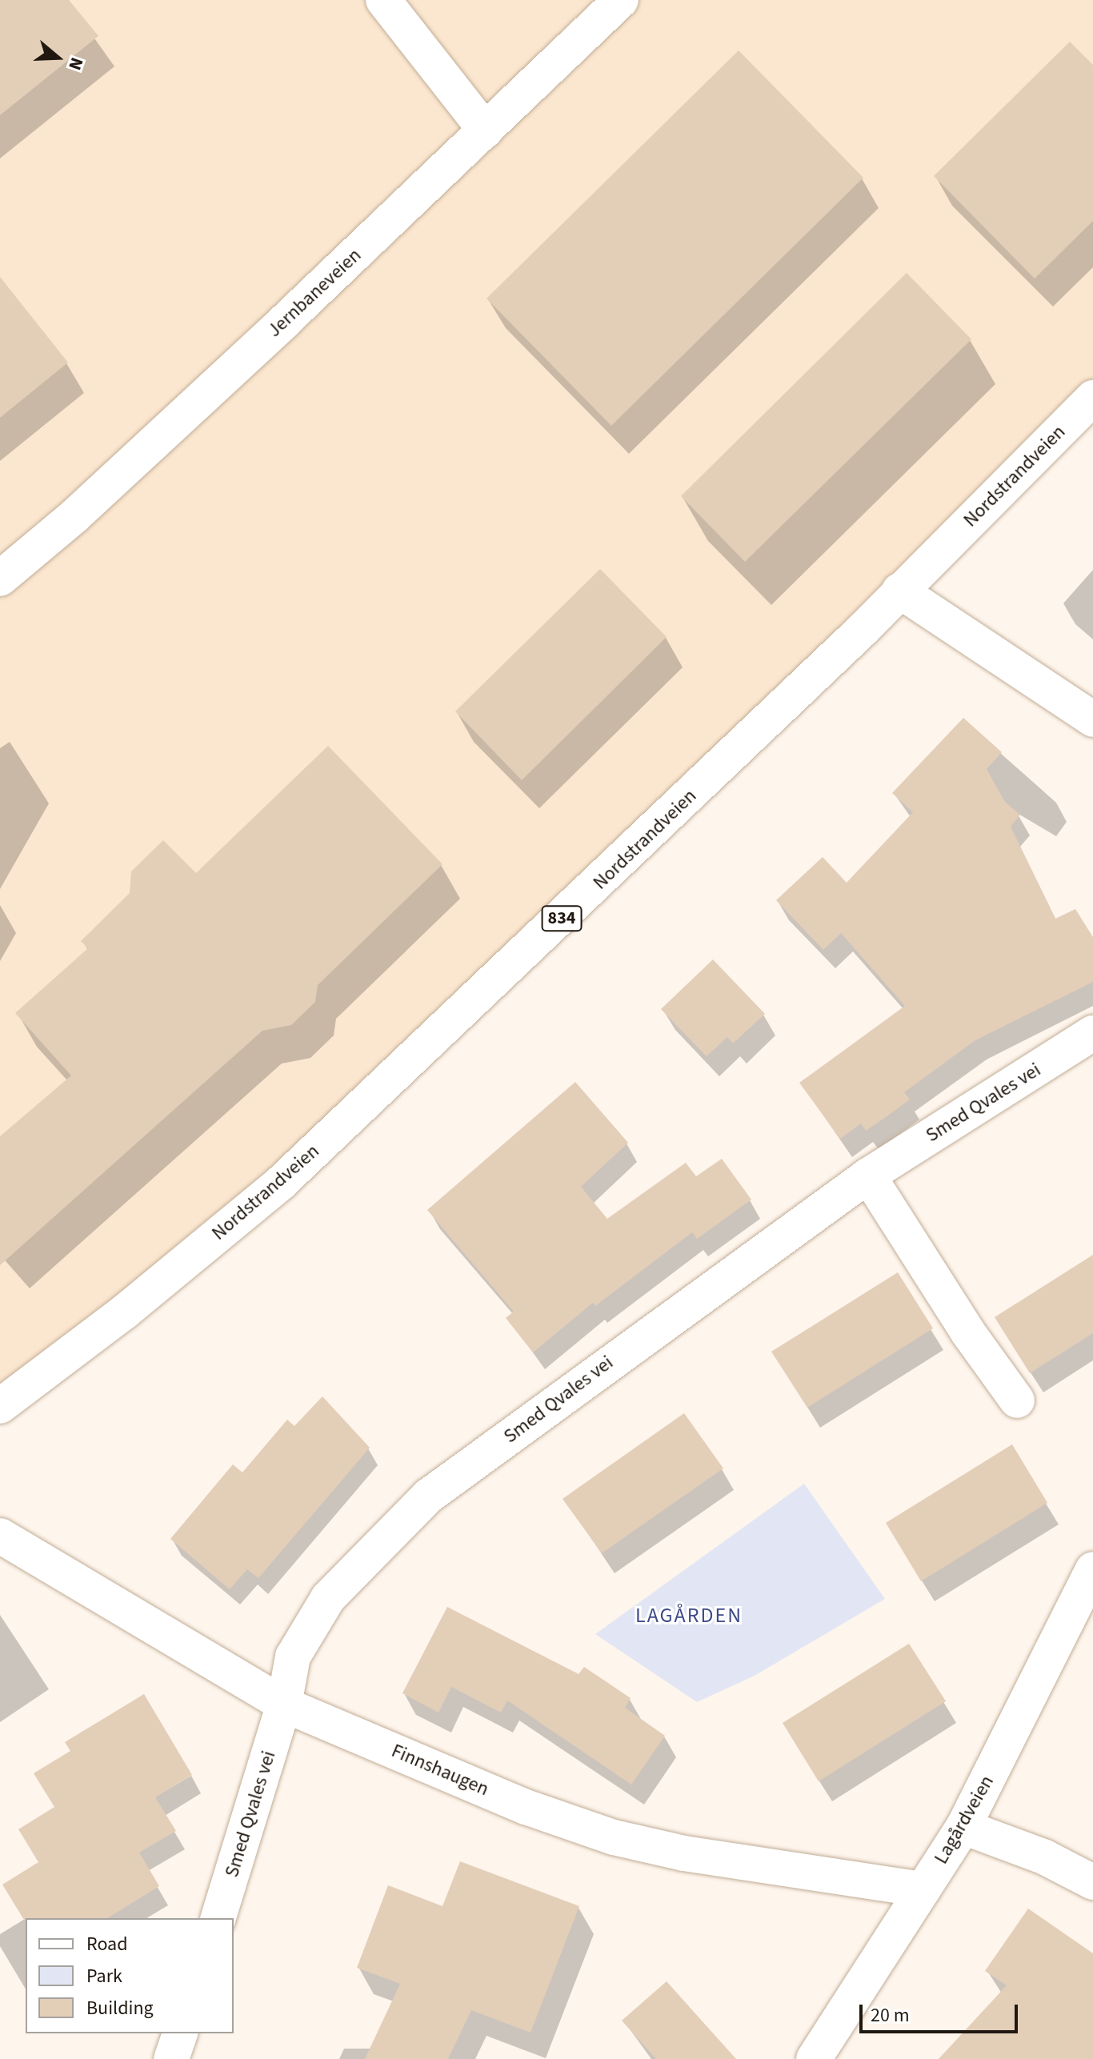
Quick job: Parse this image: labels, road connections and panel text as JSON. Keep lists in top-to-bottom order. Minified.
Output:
{"streets":{"street":["Jernbaneveien","Nordstrandveien","834","Smed Qvales vei","Finnshaugen","Lagårdveien"]},"crossings":[["Smed Qvales vei","Finnshaugen"],["Finnshaugen","Lagårdveien"]],"districts":["LAGÅRDEN"],"legend":["Road","Park","Building"],"scale_bar":"20 m","north":"right"}
